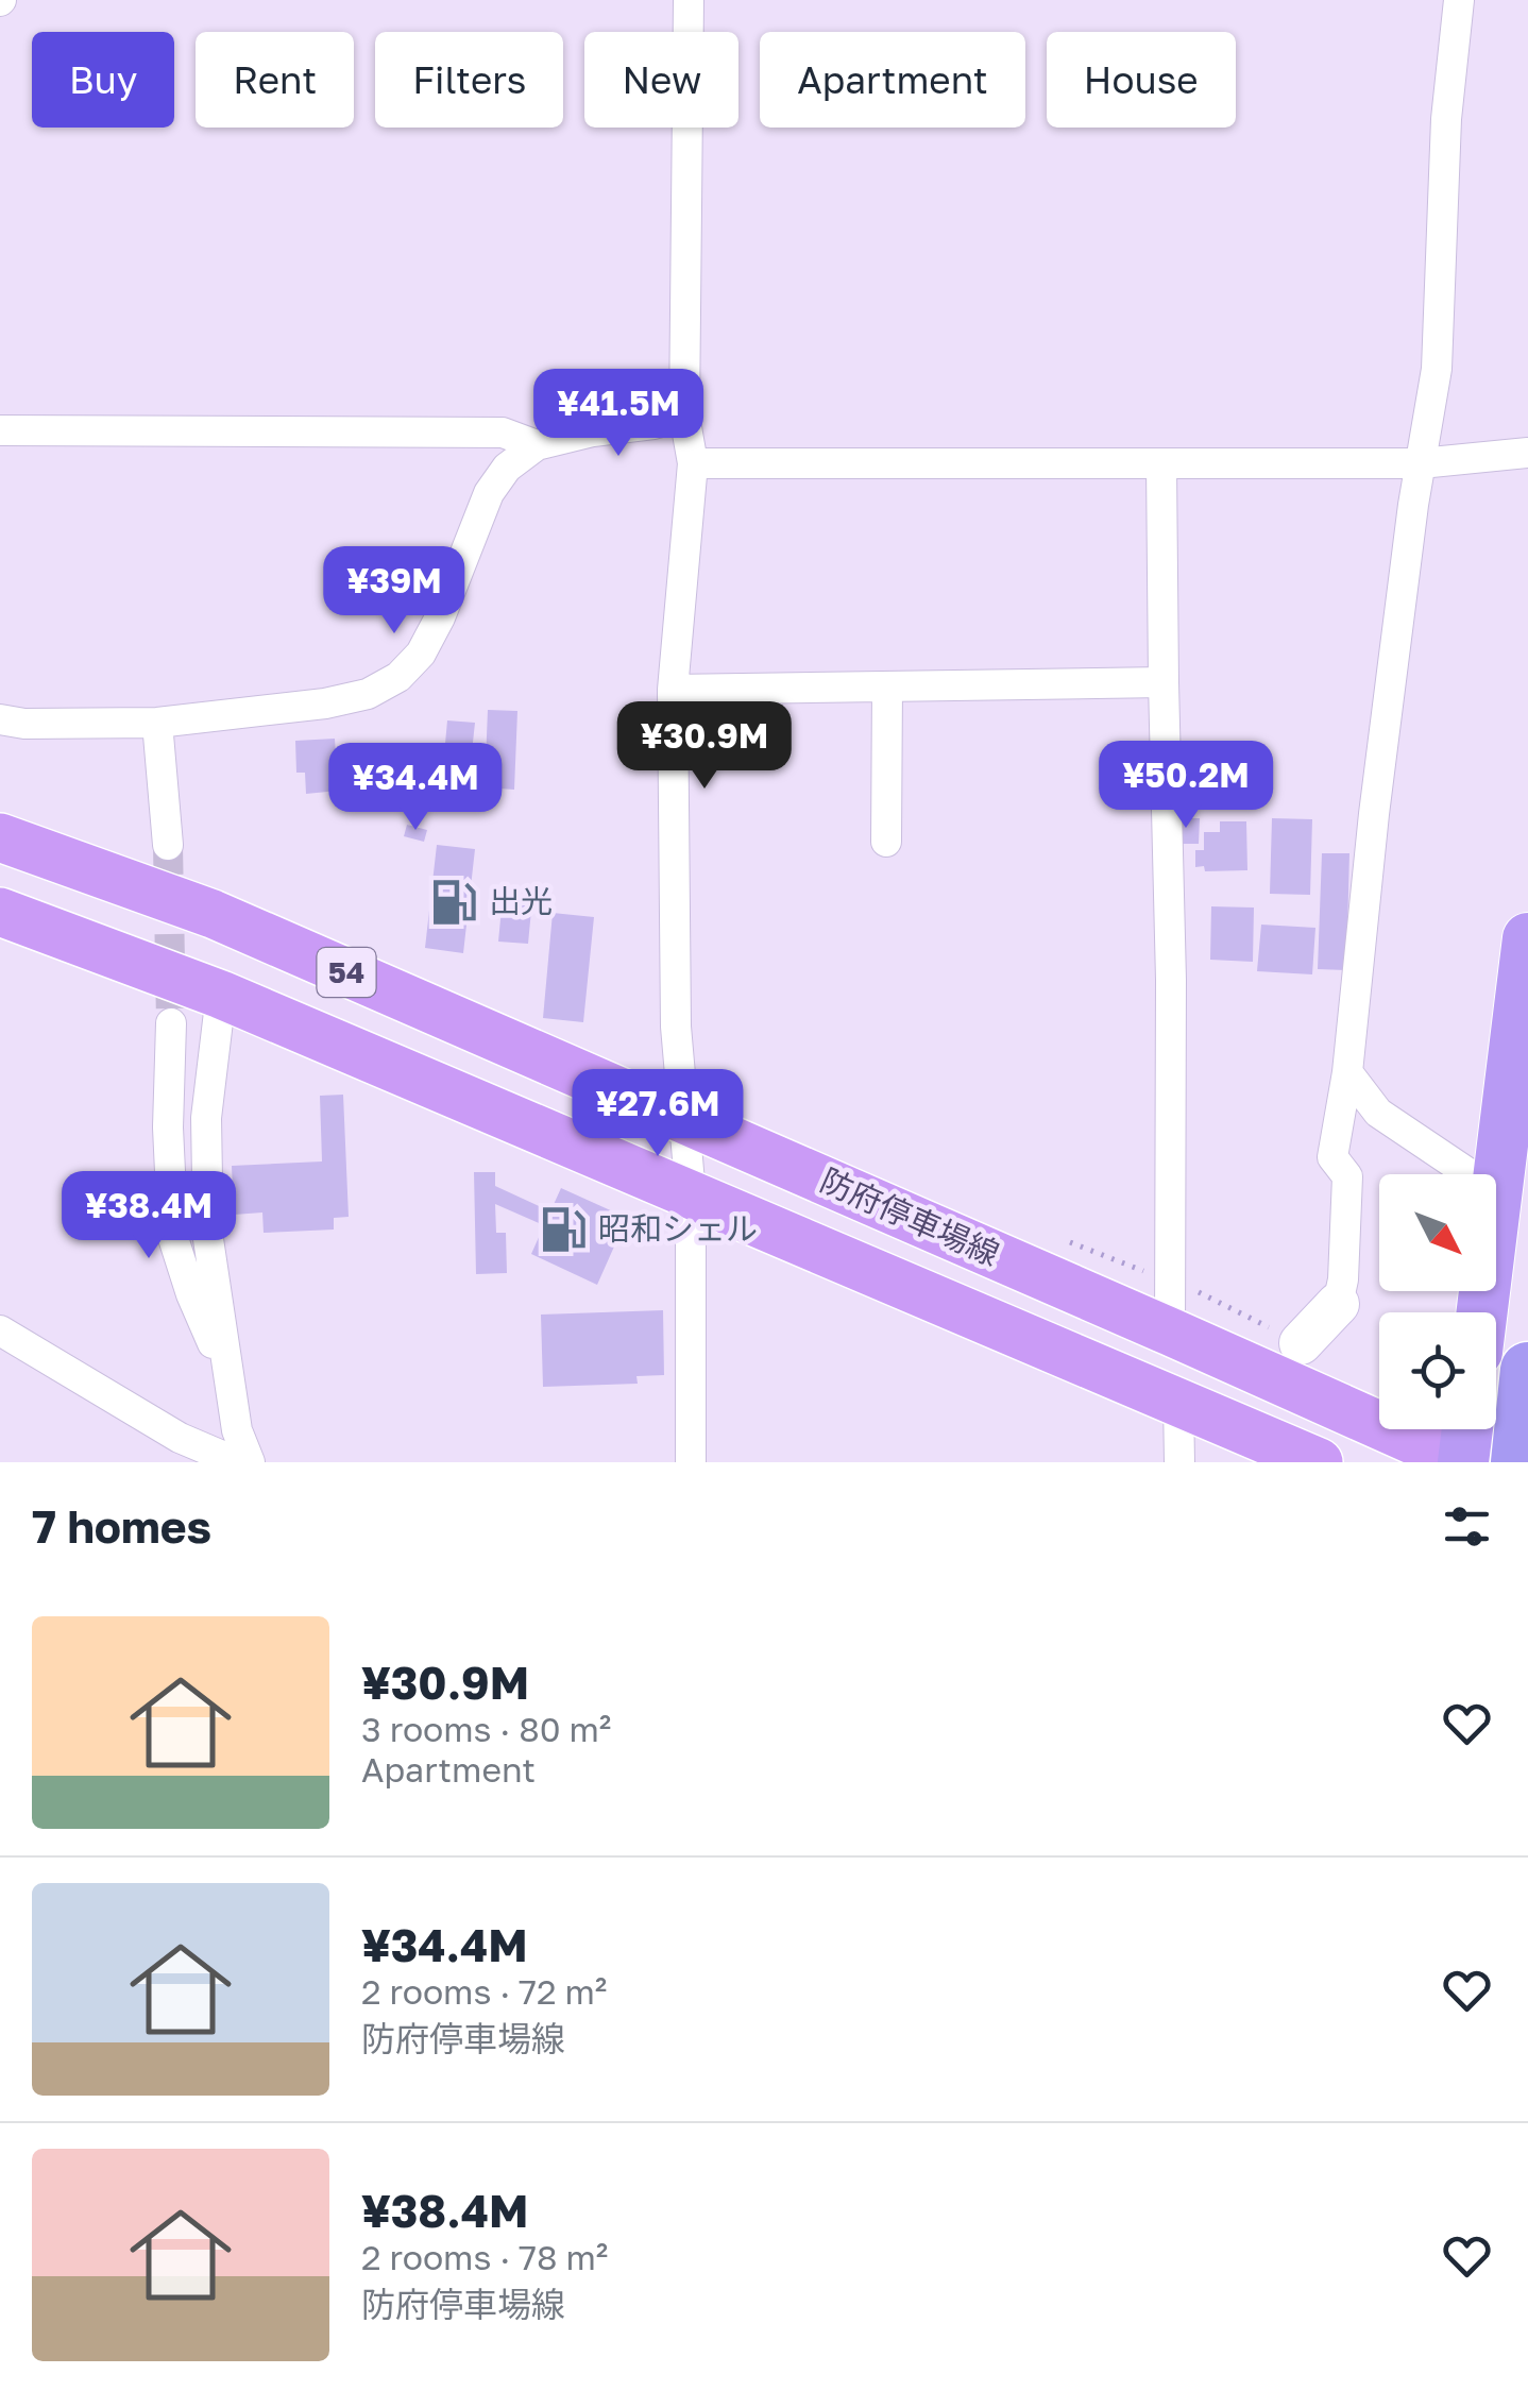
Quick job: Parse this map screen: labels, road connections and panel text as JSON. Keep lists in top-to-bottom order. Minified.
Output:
{"streets":{"main road":["54","防府停車場線"]},"places":{"fuel station":["出光","昭和シェル"]},"north":"bottom right","page":{"chip":["Buy","Rent","Filters","New","Apartment","House"],"price":["¥41.5M","¥39M","¥30.9M","¥50.2M","¥34.4M","¥27.6M","¥38.4M"],"heading":"7 homes","list":[{"name":"¥30.9M","note":"3 rooms · 80 m² · Apartment"},{"name":"¥34.4M","note":"2 rooms · 72 m² · 防府停車場線"},{"name":"¥38.4M","note":"2 rooms · 78 m² · 防府停車場線"}]}}
